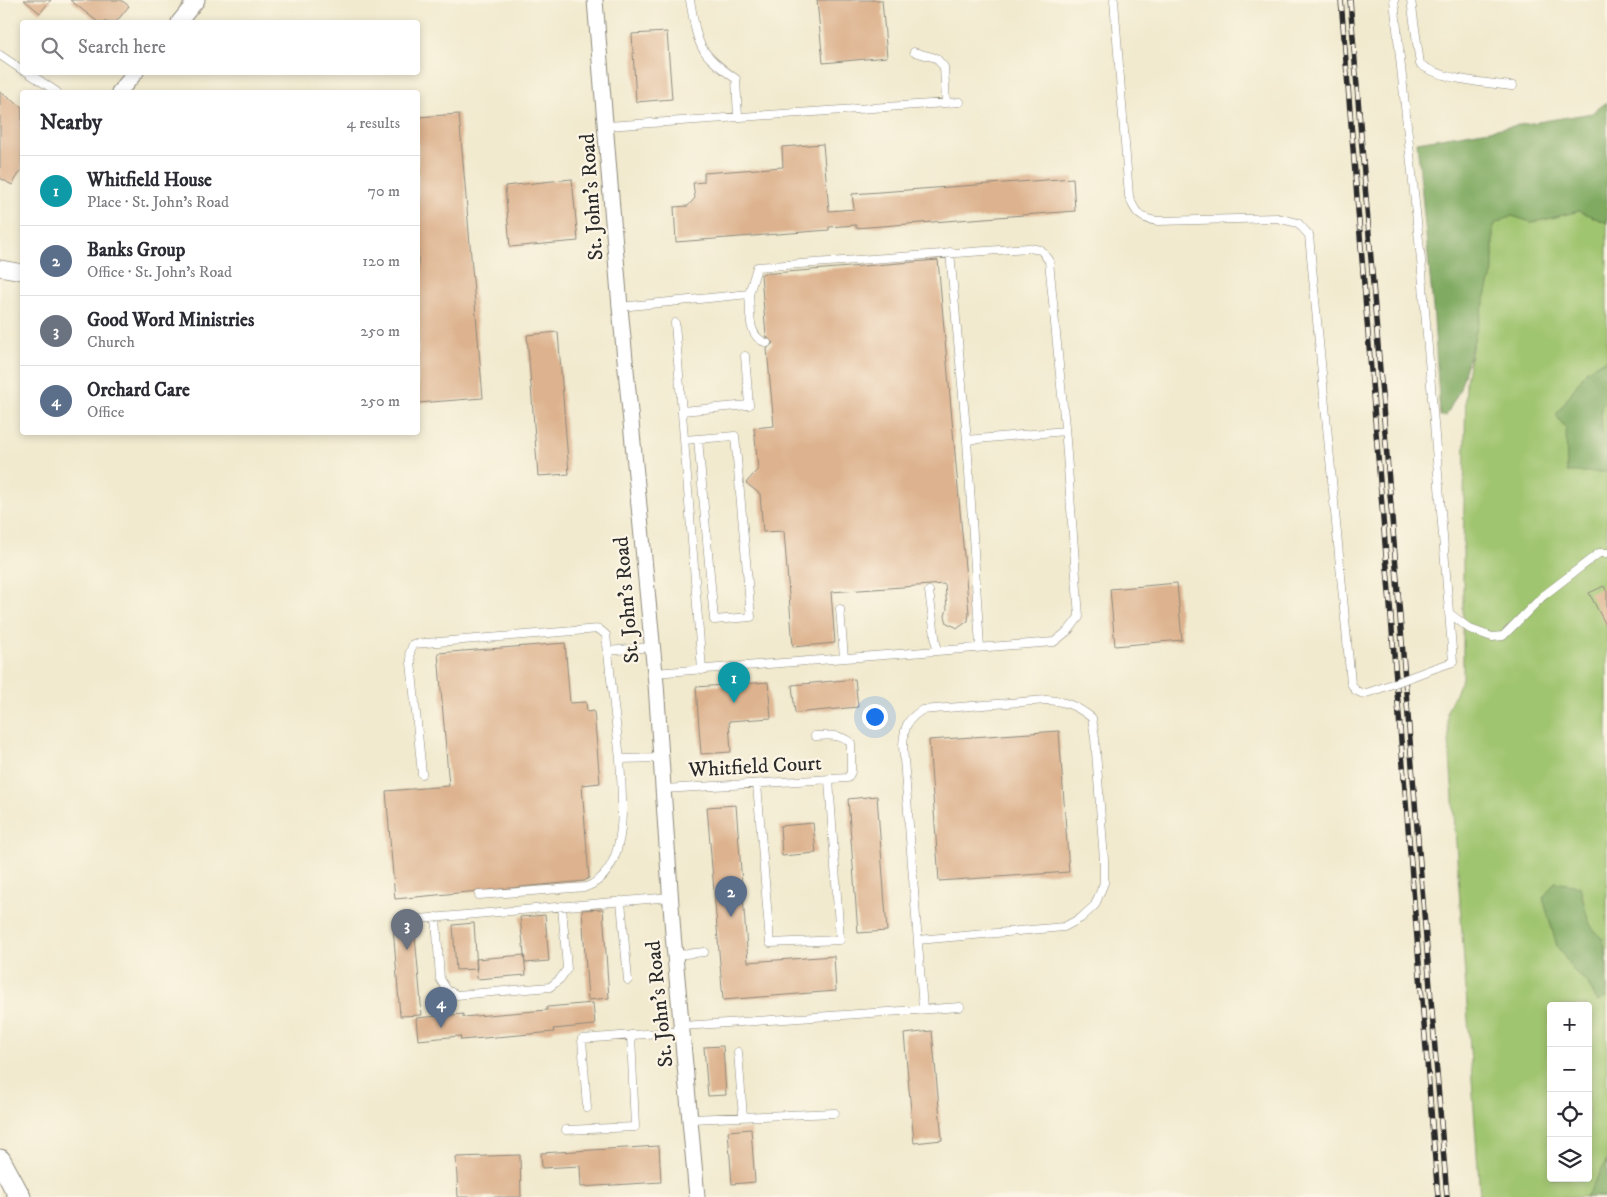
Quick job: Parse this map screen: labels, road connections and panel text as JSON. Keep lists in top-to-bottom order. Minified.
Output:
{"streets":{"street":["St. John's Road"],"lane":["Whitfield Court"]},"crossings":[["St. John's Road","Whitfield Court"]],"page":{"search":"Search here","heading":["Nearby","4 results"],"list":[{"mark":"1","name":"Whitfield House","note":"Place · St. John's Road","value":"70 m"},{"mark":"2","name":"Banks Group","note":"Office · St. John's Road","value":"120 m"},{"mark":"3","name":"Good Word Ministries","note":"Church","value":"250 m"},{"mark":"4","name":"Orchard Care","note":"Office","value":"250 m"}],"pins":["1","2","3","4"],"map_buttons":["+","−"]}}
